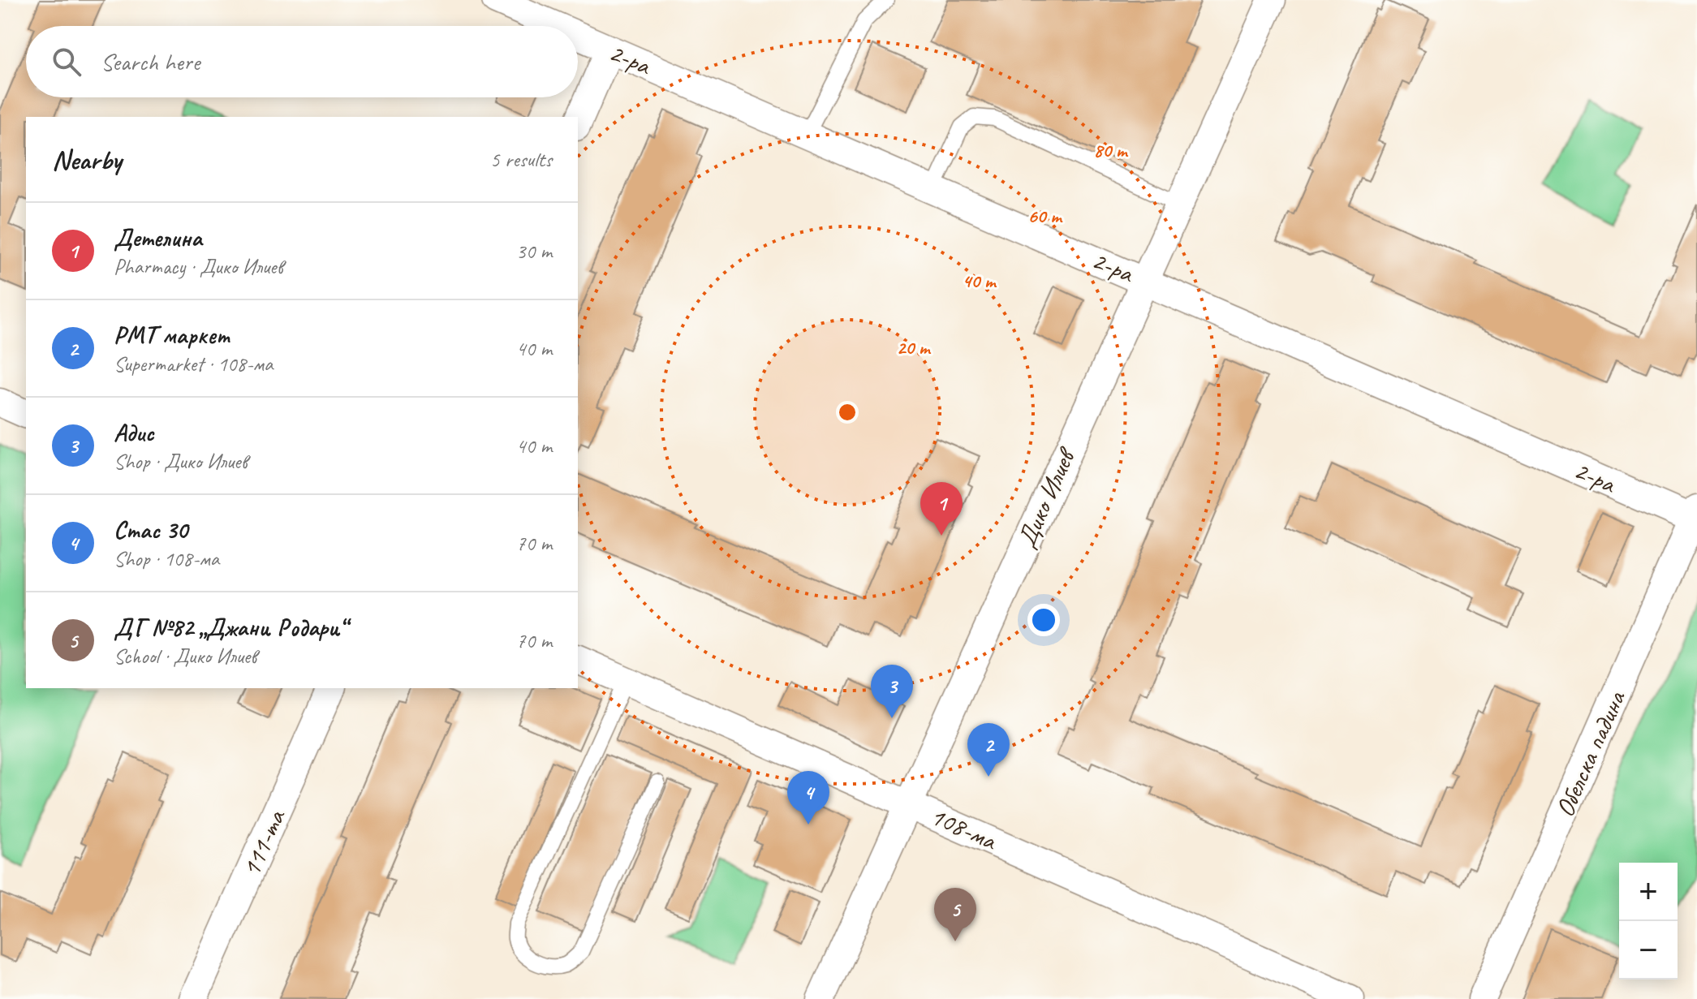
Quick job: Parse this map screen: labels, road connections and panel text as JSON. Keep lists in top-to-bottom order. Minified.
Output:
{"streets":{"street":["2-ра","Дико Илиев","Обелска падина","108-ма","111-та"]},"crossings":[["2-ра","Дико Илиев"],["2-ра","Обелска падина"],["Дико Илиев","108-ма"]],"page":{"search":"Search here","heading":["Nearby","5 results"],"list":[{"mark":"1","name":"Детелина","note":"Pharmacy · Дико Илиев","value":"30 m"},{"mark":"2","name":"РМТ маркет","note":"Supermarket · 108-ма","value":"40 m"},{"mark":"3","name":"Адис","note":"Shop · Дико Илиев","value":"40 m"},{"mark":"4","name":"Стас 30","note":"Shop · 108-ма","value":"70 m"},{"mark":"5","name":"ДГ №82 „Джани Родари“","note":"School · Дико Илиев","value":"70 m"}],"pins":["1","3","2","4","5"],"map_buttons":["+","−"]},"rings":["80 m","60 m","40 m","20 m"]}
